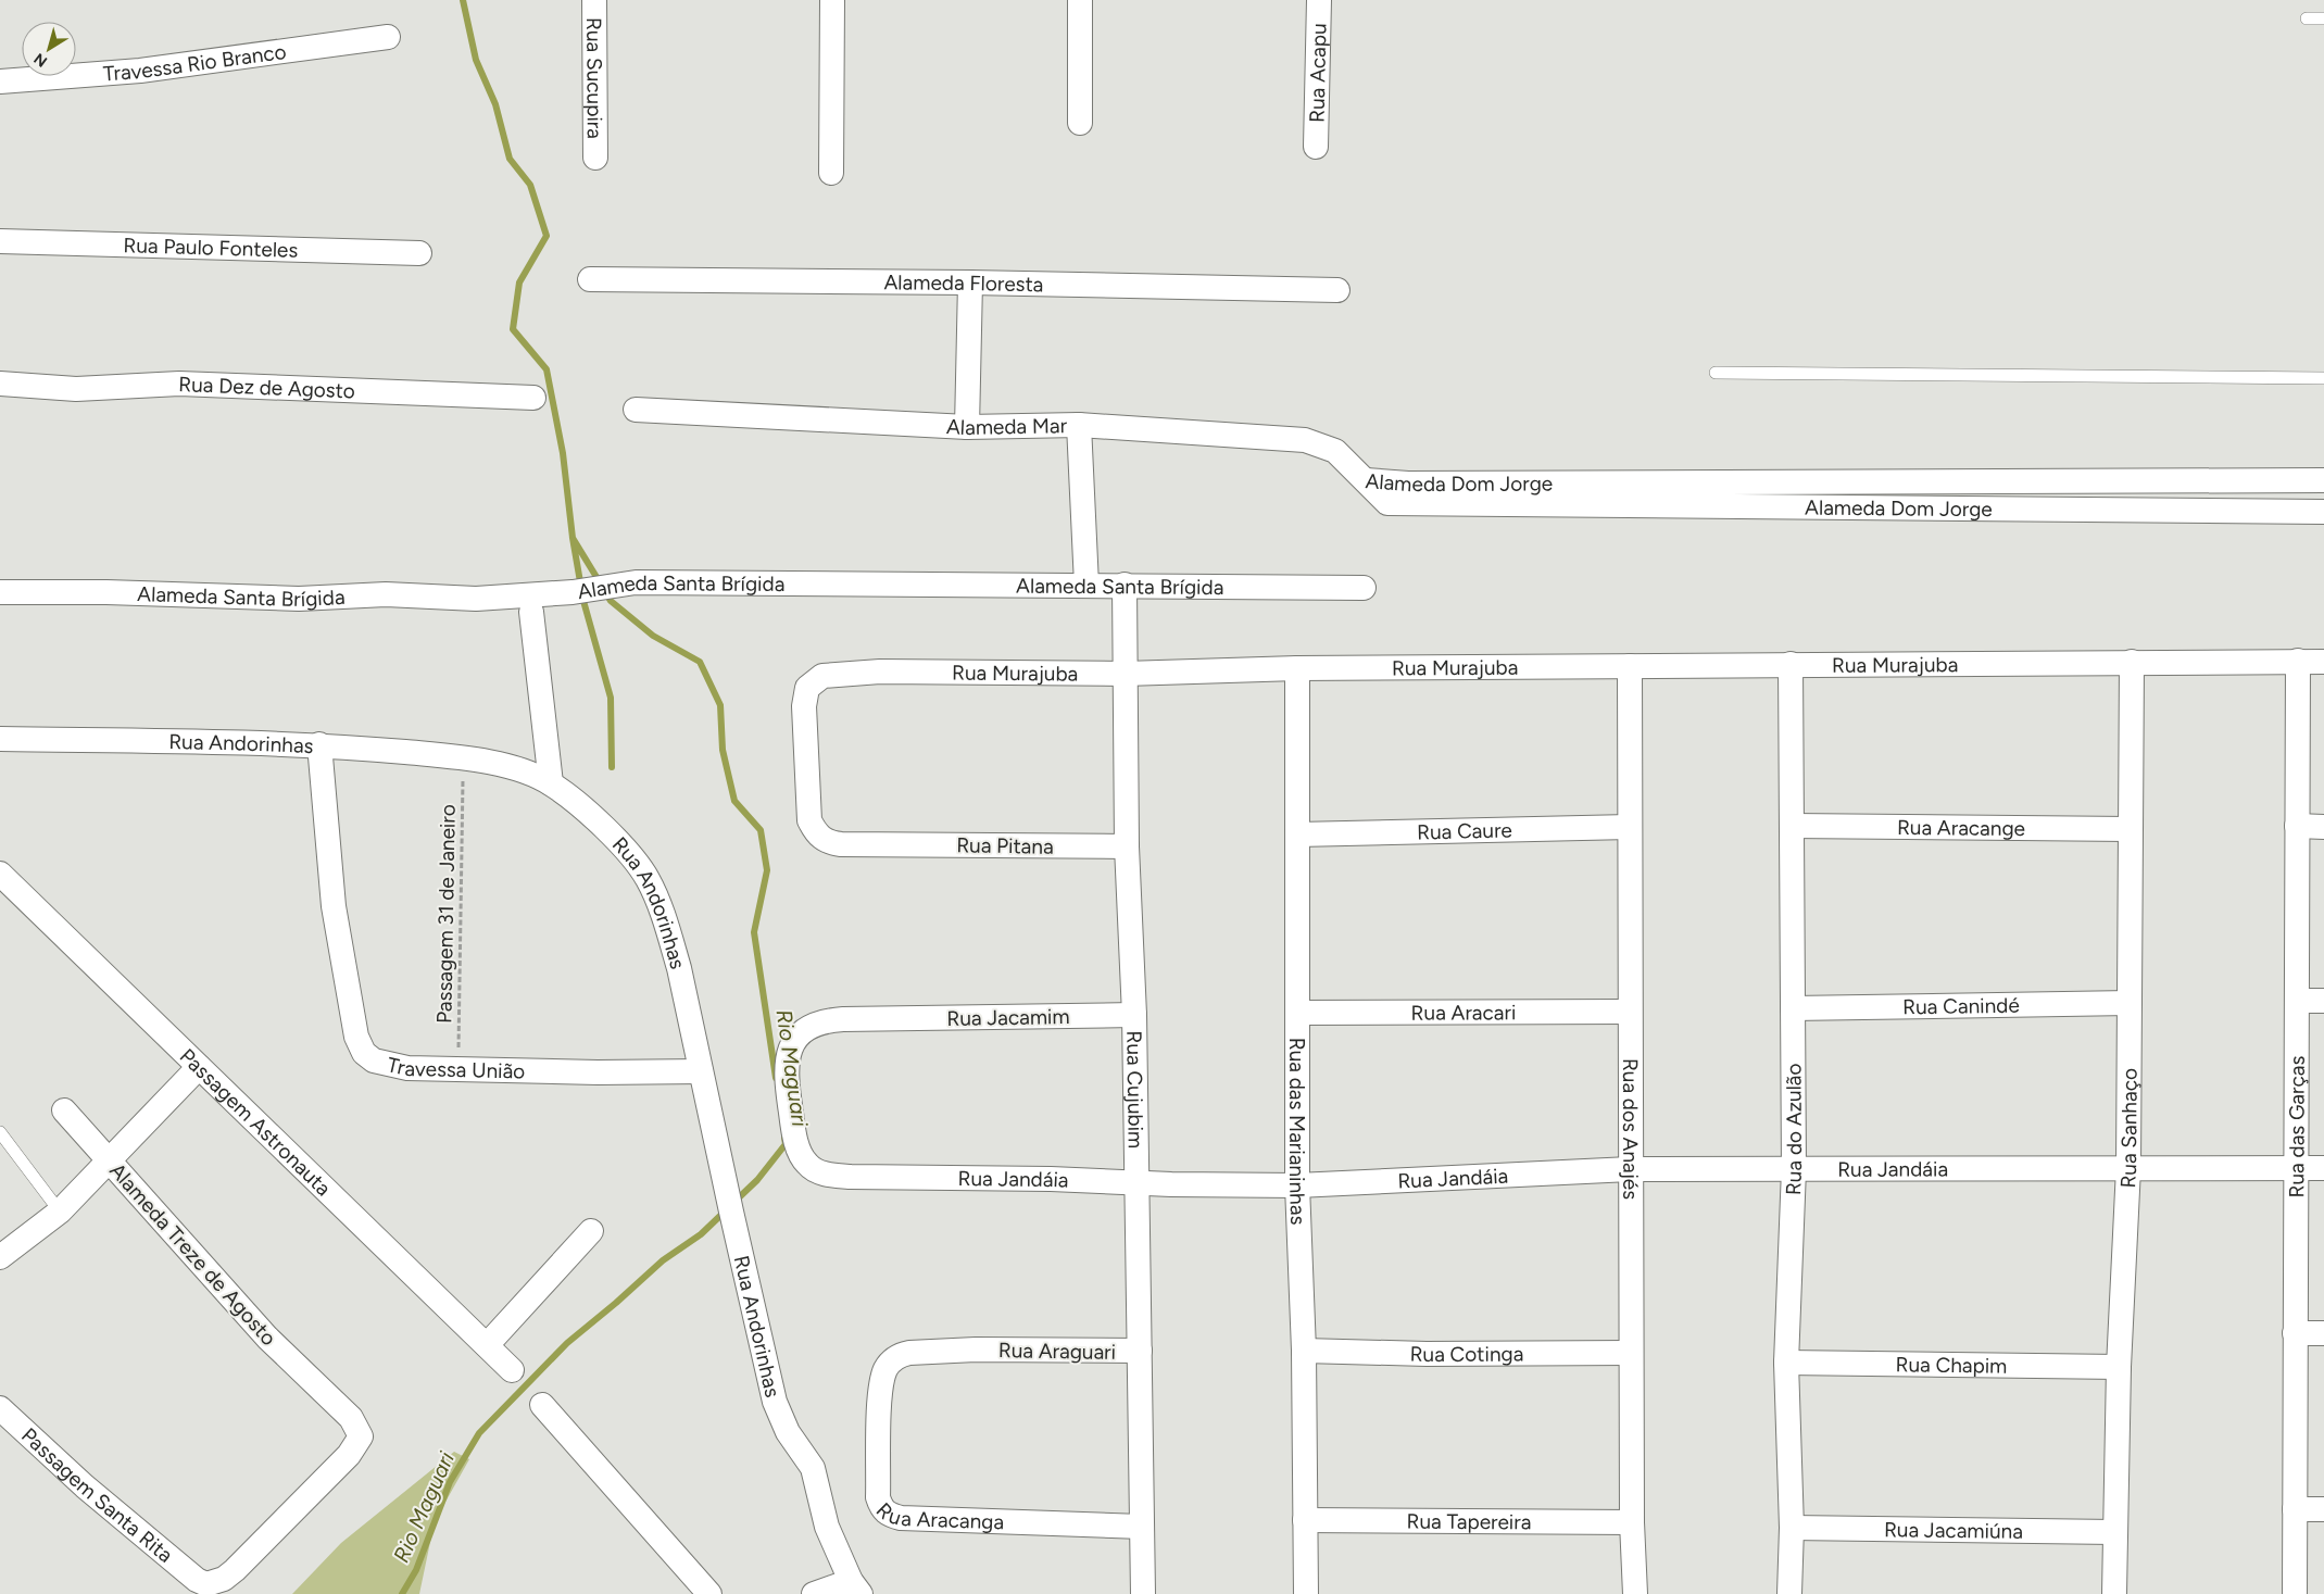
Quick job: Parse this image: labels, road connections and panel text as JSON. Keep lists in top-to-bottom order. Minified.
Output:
{"streets":{"street":["Travessa Rio Branco","Rua Acapu","Rua Sucupira","Rua Paulo Fonteles","Alameda Floresta","Rua Dez de Agosto","Alameda Mar","Alameda Dom Jorge","Alameda Santa Brígida","Rua Murajuba","Rua Andorinhas","Rua Aracange","Rua Caure","Rua Pitana","Rua Canindé","Rua Aracari","Rua Jacamim","Travessa União","Rua Cujubim","Passagem Astronauta","Rua Sanhaço","Rua das Garças","Rua do Azulão","Rua dos Anajés","Rua das Marianinhas","Rua Jandáia","Alameda Treze de Agosto","Rua Araguari","Rua Cotinga","Rua Chapim","Passagem Santa Rita","Rua Aracanga","Rua Tapereira","Rua Jacamiúna"],"path":["Passagem 31 de Janeiro"]},"crossings":[["Alameda Mar","Alameda Dom Jorge"],["Alameda Santa Brígida","Rua Cujubim"],["Rua Murajuba","Rua Pitana"],["Rua Murajuba","Rua Cujubim"],["Rua Murajuba","Rua Sanhaço"],["Rua Murajuba","Rua das Garças"],["Rua Murajuba","Rua do Azulão"],["Rua Murajuba","Rua dos Anajés"],["Rua Murajuba","Rua das Marianinhas"],["Rua Andorinhas","Passagem 31 de Janeiro"],["Rua Andorinhas","Travessa União"],["Rua Aracange","Rua Sanhaço"],["Rua Aracange","Rua do Azulão"],["Rua Caure","Rua dos Anajés"],["Rua Caure","Rua das Marianinhas"],["Rua Pitana","Rua Cujubim"],["Passagem 31 de Janeiro","Travessa União"],["Rua Canindé","Rua Sanhaço"],["Rua Canindé","Rua do Azulão"],["Rua Aracari","Rua dos Anajés"],["Rua Aracari","Rua das Marianinhas"],["Rua Jacamim","Rua Cujubim"],["Rua Jacamim","Rua Jandáia"],["Rua Cujubim","Rua Jandáia"],["Rua Cujubim","Rua Araguari"],["Rua Cujubim","Rua Aracanga"],["Rua Sanhaço","Rua Jandáia"],["Rua Sanhaço","Rua Chapim"],["Rua Sanhaço","Rua Jacamiúna"],["Rua das Garças","Rua Jandáia"],["Rua do Azulão","Rua Jandáia"],["Rua do Azulão","Rua Chapim"],["Rua do Azulão","Rua Jacamiúna"],["Rua dos Anajés","Rua Jandáia"],["Rua dos Anajés","Rua Cotinga"],["Rua dos Anajés","Rua Tapereira"],["Rua das Marianinhas","Rua Jandáia"],["Rua das Marianinhas","Rua Cotinga"],["Rua das Marianinhas","Rua Tapereira"],["Alameda Treze de Agosto","Passagem Santa Rita"],["Rua Araguari","Rua Aracanga"]],"water":["Rio Maguari"],"north":"bottom left"}
